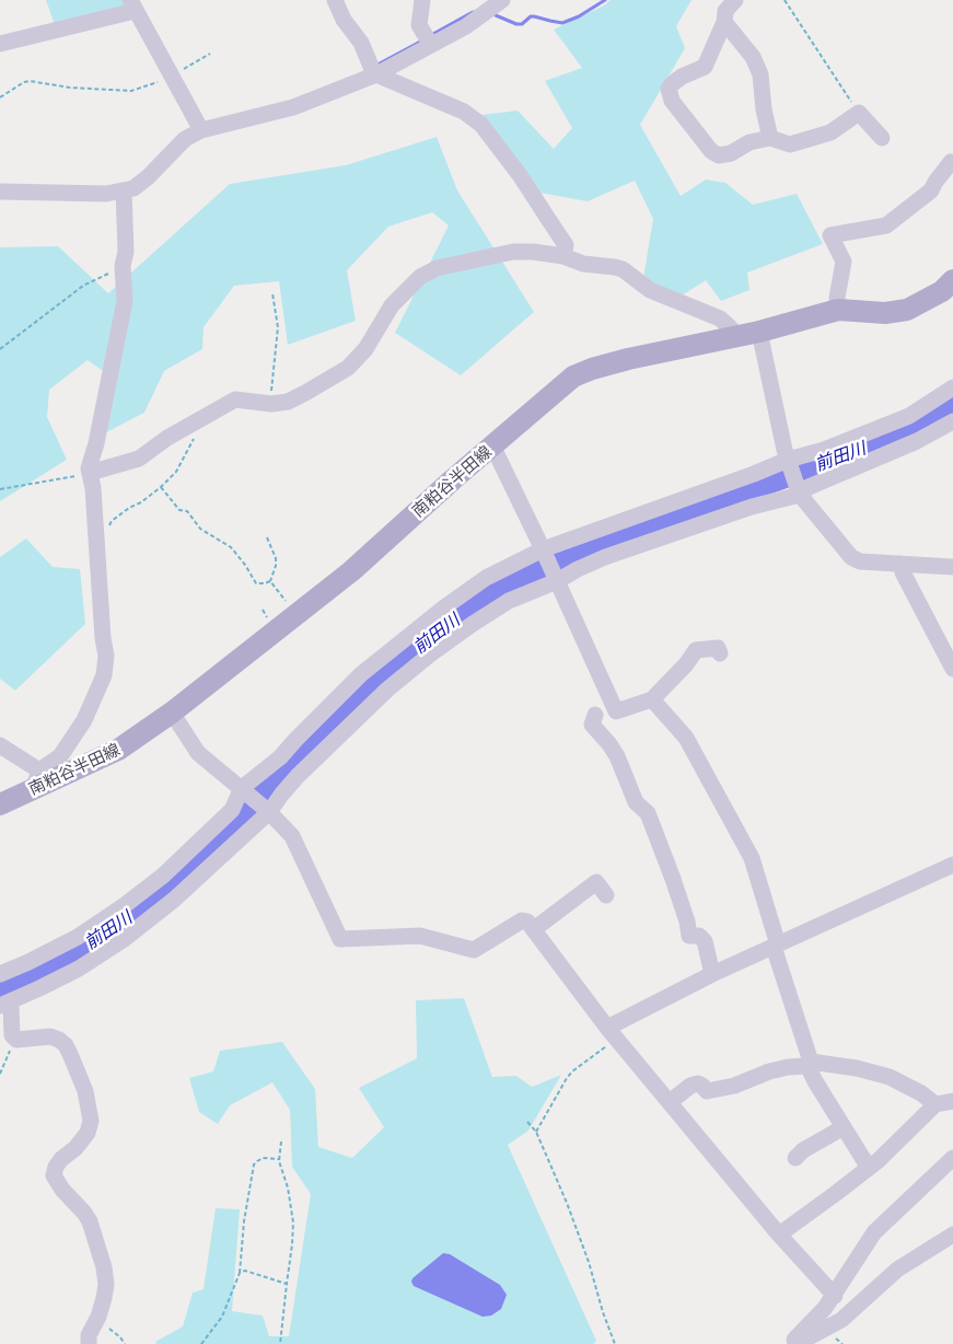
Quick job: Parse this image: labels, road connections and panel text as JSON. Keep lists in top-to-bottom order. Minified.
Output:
{"streets":{"main road":["南粕谷半田線"]},"water":["前田川"]}
